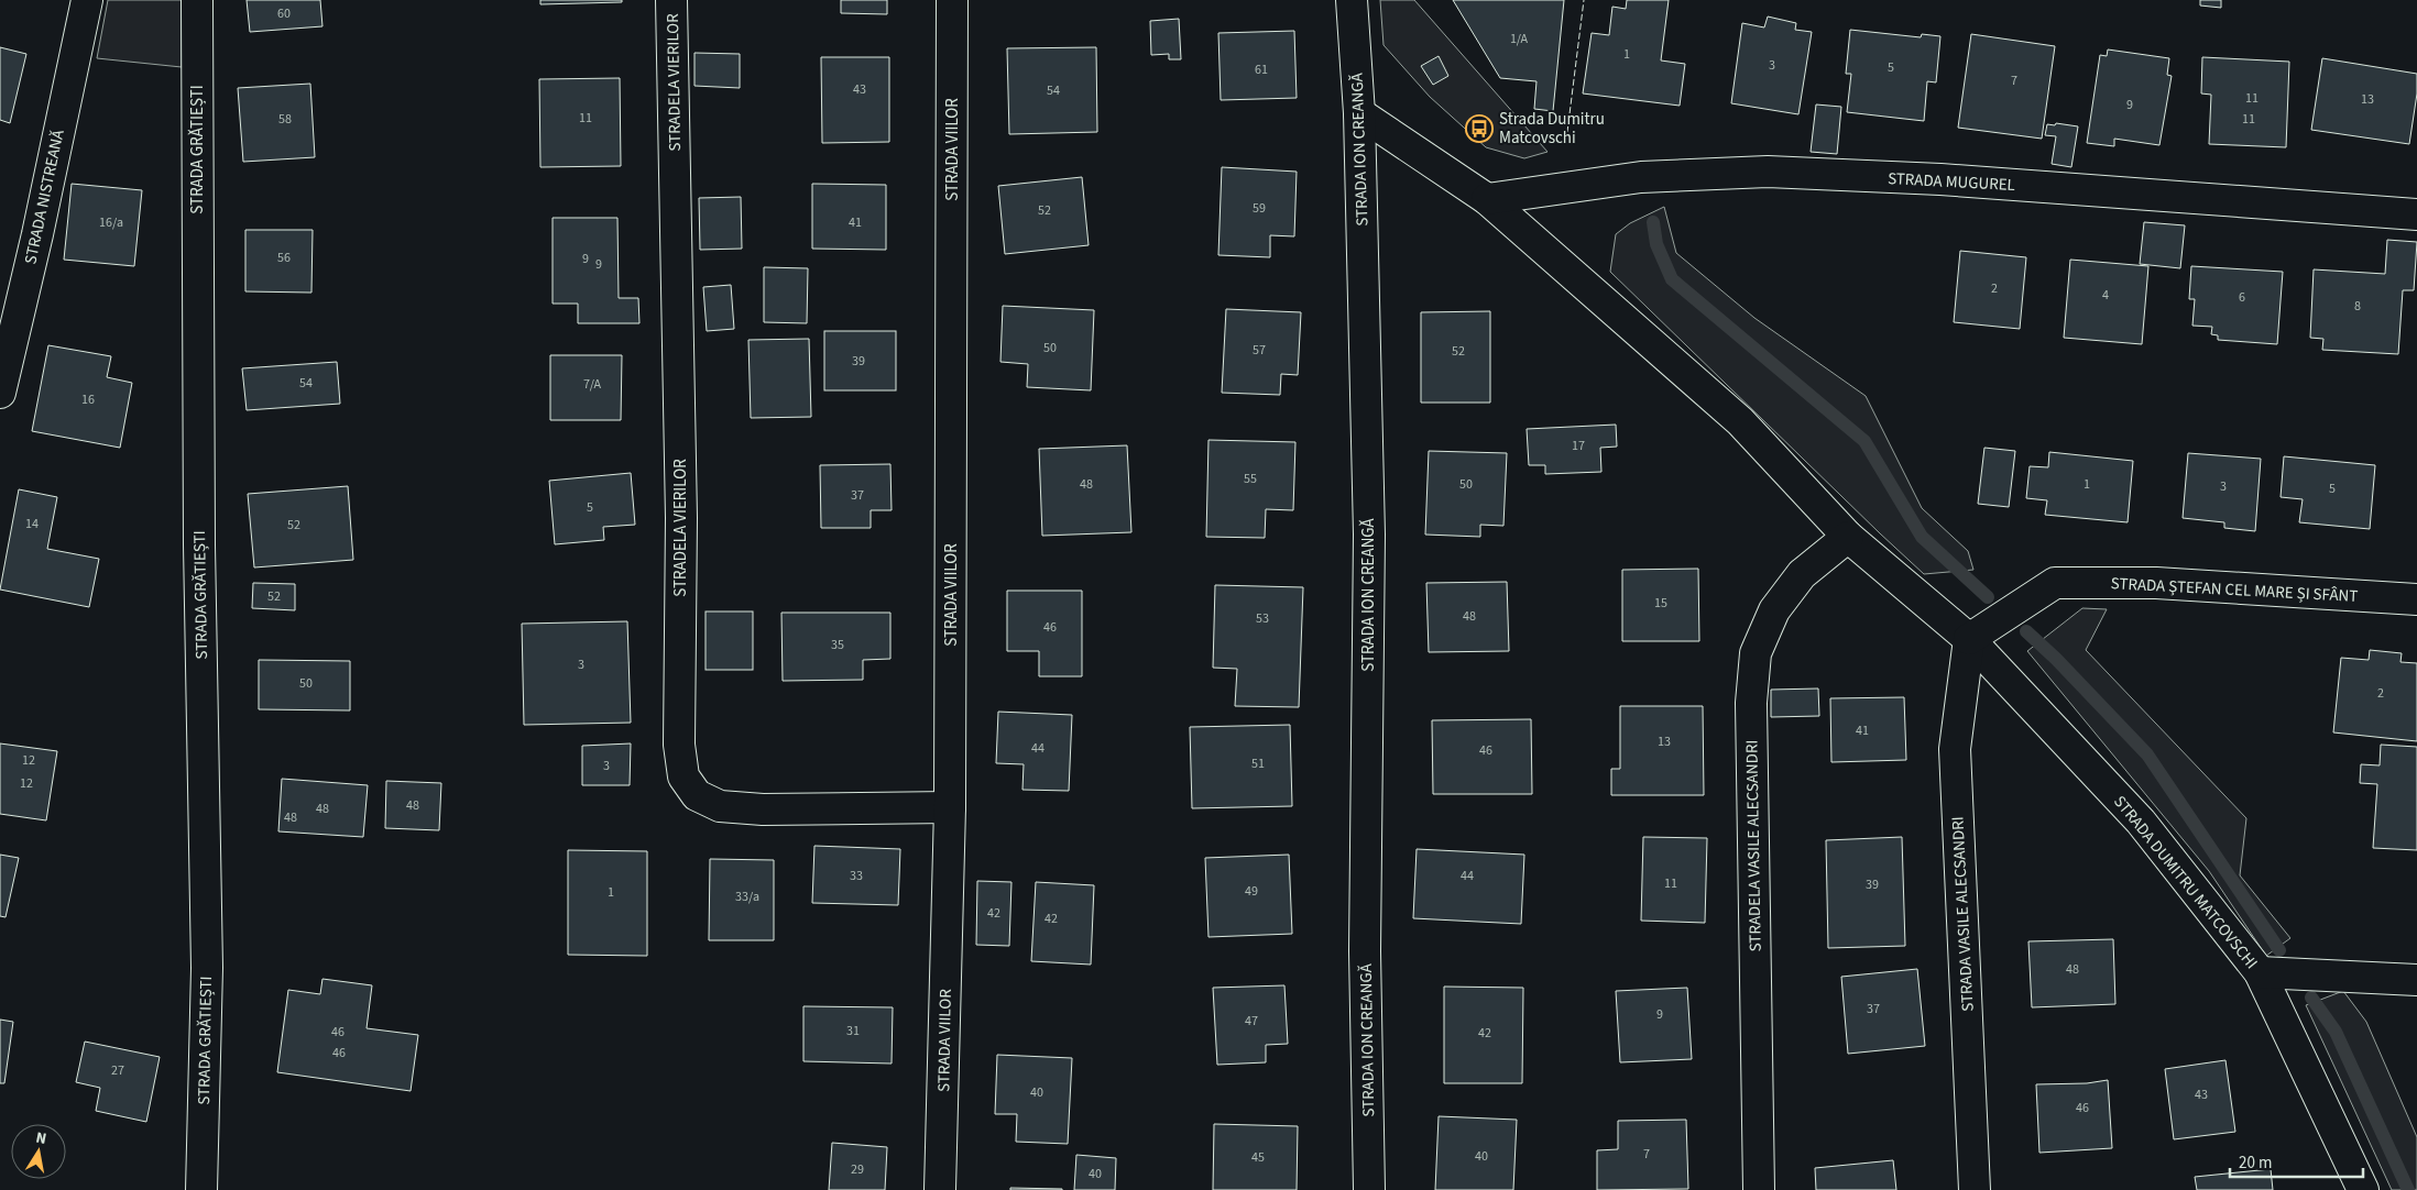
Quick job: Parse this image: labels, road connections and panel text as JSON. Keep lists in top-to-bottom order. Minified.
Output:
{"streets":{"street":["STRADELA VIERILOR","STRADA GRĂTIEȘTI","STRADA VIILOR","STRADA ION CREANGĂ","STRADA MUGUREL","STRADA NISTREANĂ","STRADA ŞTEFAN CEL MARE ȘI SFÂNT","STRADELA VASILE ALECSANDRI","STRADA DUMITRU MATCOVSCHI","STRADA VASILE ALECSANDRI"]},"crossings":[["STRADELA VIERILOR","STRADA VIILOR"],["STRADA ION CREANGĂ","STRADA DUMITRU MATCOVSCHI"],["STRADA MUGUREL","STRADA DUMITRU MATCOVSCHI"],["STRADA ŞTEFAN CEL MARE ȘI SFÂNT","STRADA DUMITRU MATCOVSCHI"],["STRADA ŞTEFAN CEL MARE ȘI SFÂNT","STRADA VASILE ALECSANDRI"],["STRADELA VASILE ALECSANDRI","STRADA DUMITRU MATCOVSCHI"],["STRADA DUMITRU MATCOVSCHI","STRADA VASILE ALECSANDRI"]],"places":{"bus stop":["Strada Dumitru Matcovschi"]},"house_numbers":["60","1/A","1","3","5","61","7","43","54","11","13","9","11","58","11","59","52","16/a","41","56","9","9","2","4","6","8","50","57","52","39","54","7/A","16","17","55","48","50","1","3","5","37","5","14","52","52","15","48","53","46","35","3","50","2","41","13","44","46","12","51","3","12","48","48","48","33","44","11","39","49","1","33/a","42","42","48","37","9","47","31","46","42","46","27","40","43","46","7","40","45","29","40"],"scale_bar":"20 m","north":"top"}
